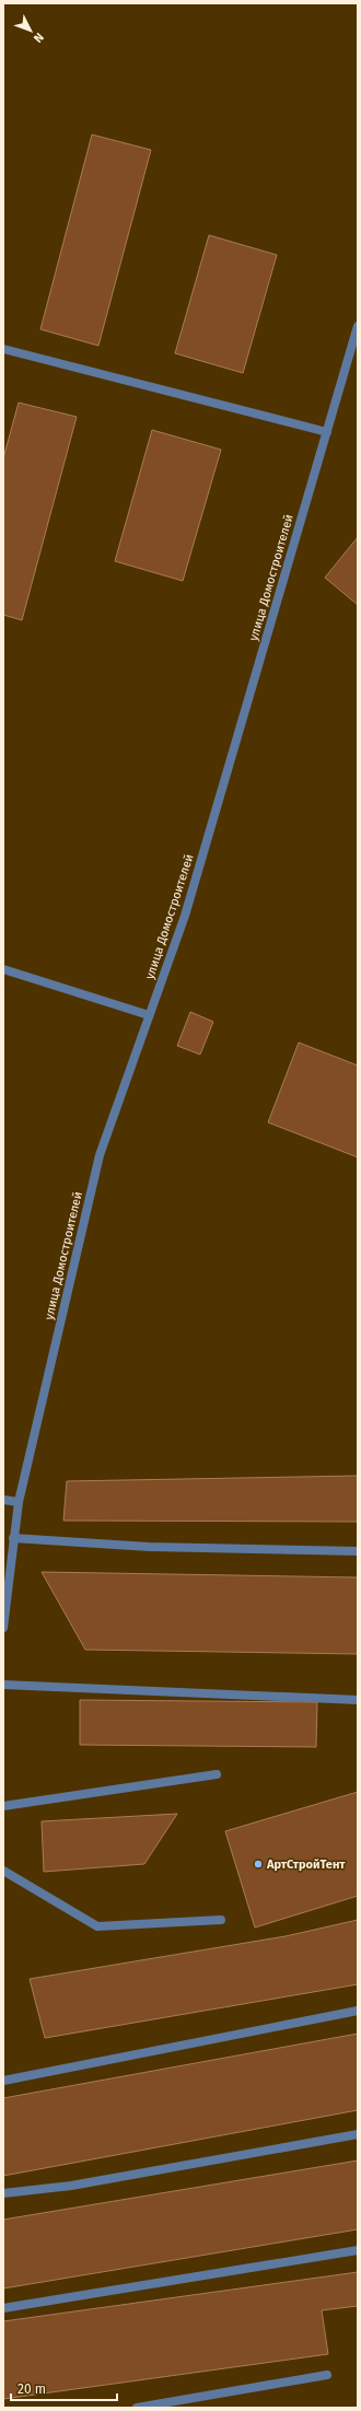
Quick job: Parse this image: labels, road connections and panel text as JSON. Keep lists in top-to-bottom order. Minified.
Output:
{"streets":{"street":["улица Домостроителей"]},"places":["АртСтройТент"],"scale_bar":"20 m","north":"bottom right"}
